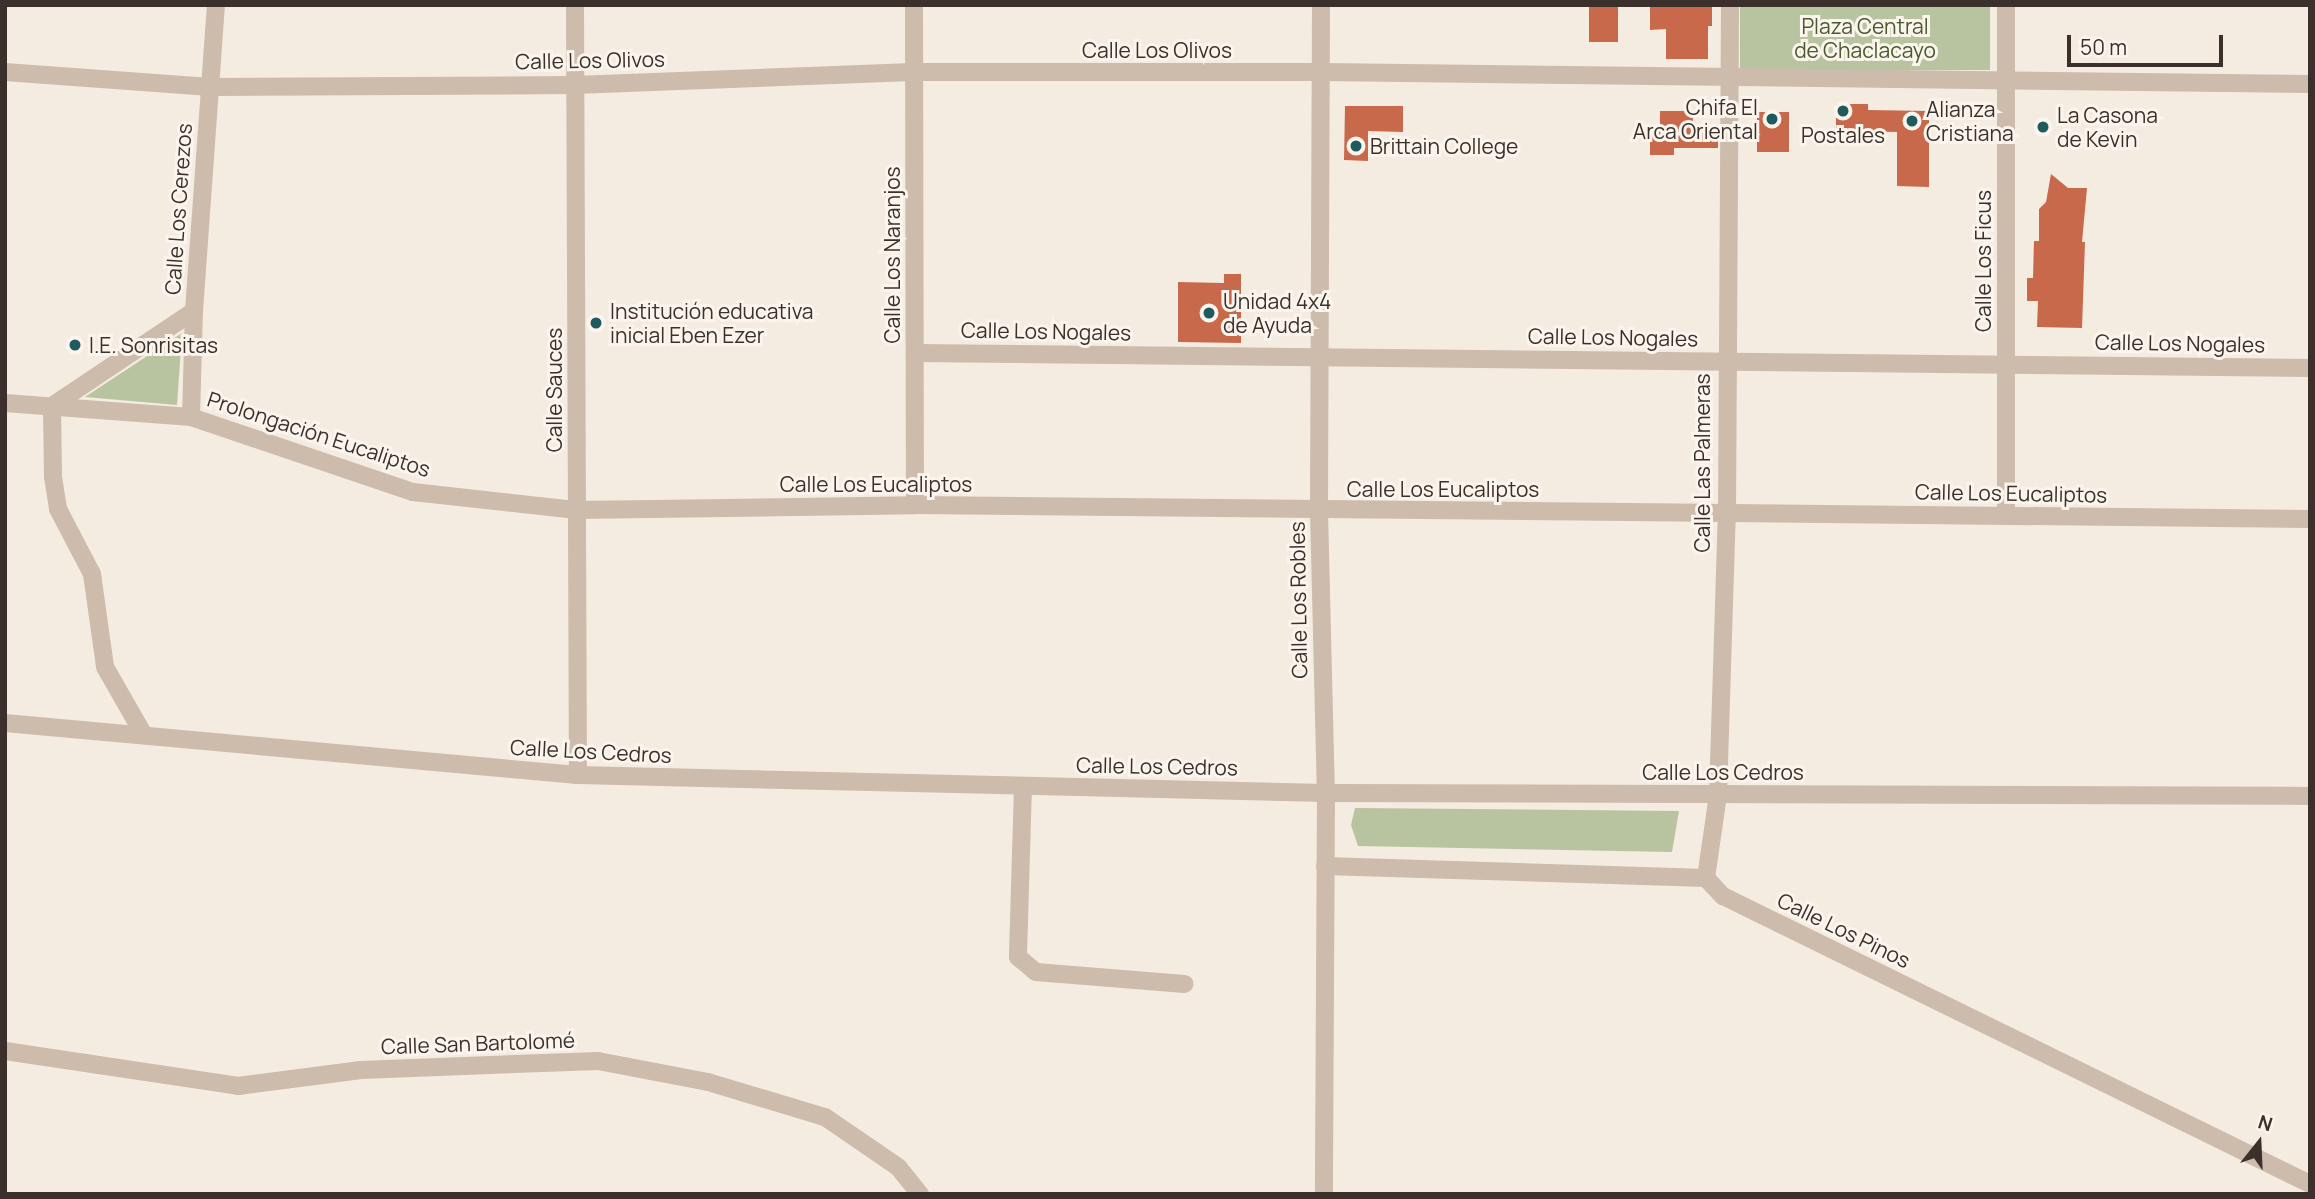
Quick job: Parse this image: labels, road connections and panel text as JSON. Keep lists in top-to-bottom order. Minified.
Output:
{"streets":{"street":["Calle Los Olivos","Calle Los Cerezos","Calle Los Naranjos","Calle Los Ficus","Calle Los Nogales","Calle Sauces","Prolongación Eucaliptos","Calle Las Palmeras","Calle Los Eucaliptos","Calle Los Robles","Calle Los Cedros","Calle Los Pinos","Calle San Bartolomé"]},"crossings":[["Calle Los Olivos","Calle Los Cerezos"],["Calle Los Olivos","Calle Los Naranjos"],["Calle Los Olivos","Calle Los Ficus"],["Calle Los Olivos","Calle Sauces"],["Calle Los Olivos","Calle Las Palmeras"],["Calle Los Olivos","Calle Los Robles"],["Calle Los Cerezos","Prolongación Eucaliptos"],["Calle Los Naranjos","Calle Los Nogales"],["Calle Los Naranjos","Calle Los Eucaliptos"],["Calle Los Ficus","Calle Los Nogales"],["Calle Los Ficus","Calle Los Eucaliptos"],["Calle Los Nogales","Calle Las Palmeras"],["Calle Los Nogales","Calle Los Robles"],["Calle Sauces","Prolongación Eucaliptos"],["Calle Sauces","Calle Los Eucaliptos"],["Calle Sauces","Calle Los Cedros"],["Prolongación Eucaliptos","Calle Los Eucaliptos"],["Calle Las Palmeras","Calle Los Eucaliptos"],["Calle Las Palmeras","Calle Los Cedros"],["Calle Las Palmeras","Calle Los Pinos"],["Calle Los Eucaliptos","Calle Los Robles"],["Calle Los Robles","Calle Los Cedros"]],"parks":["Plaza Central de Chaclacayo"],"places":["Postales","Chifa El Arca Oriental","Alianza Cristiana","La Casona de Kevin","Brittain College","Unidad 4x4 de Ayuda","Institución educativa inicial Eben Ezer","I.E. Sonrisitas"],"scale_bar":"50 m","north":"top"}
